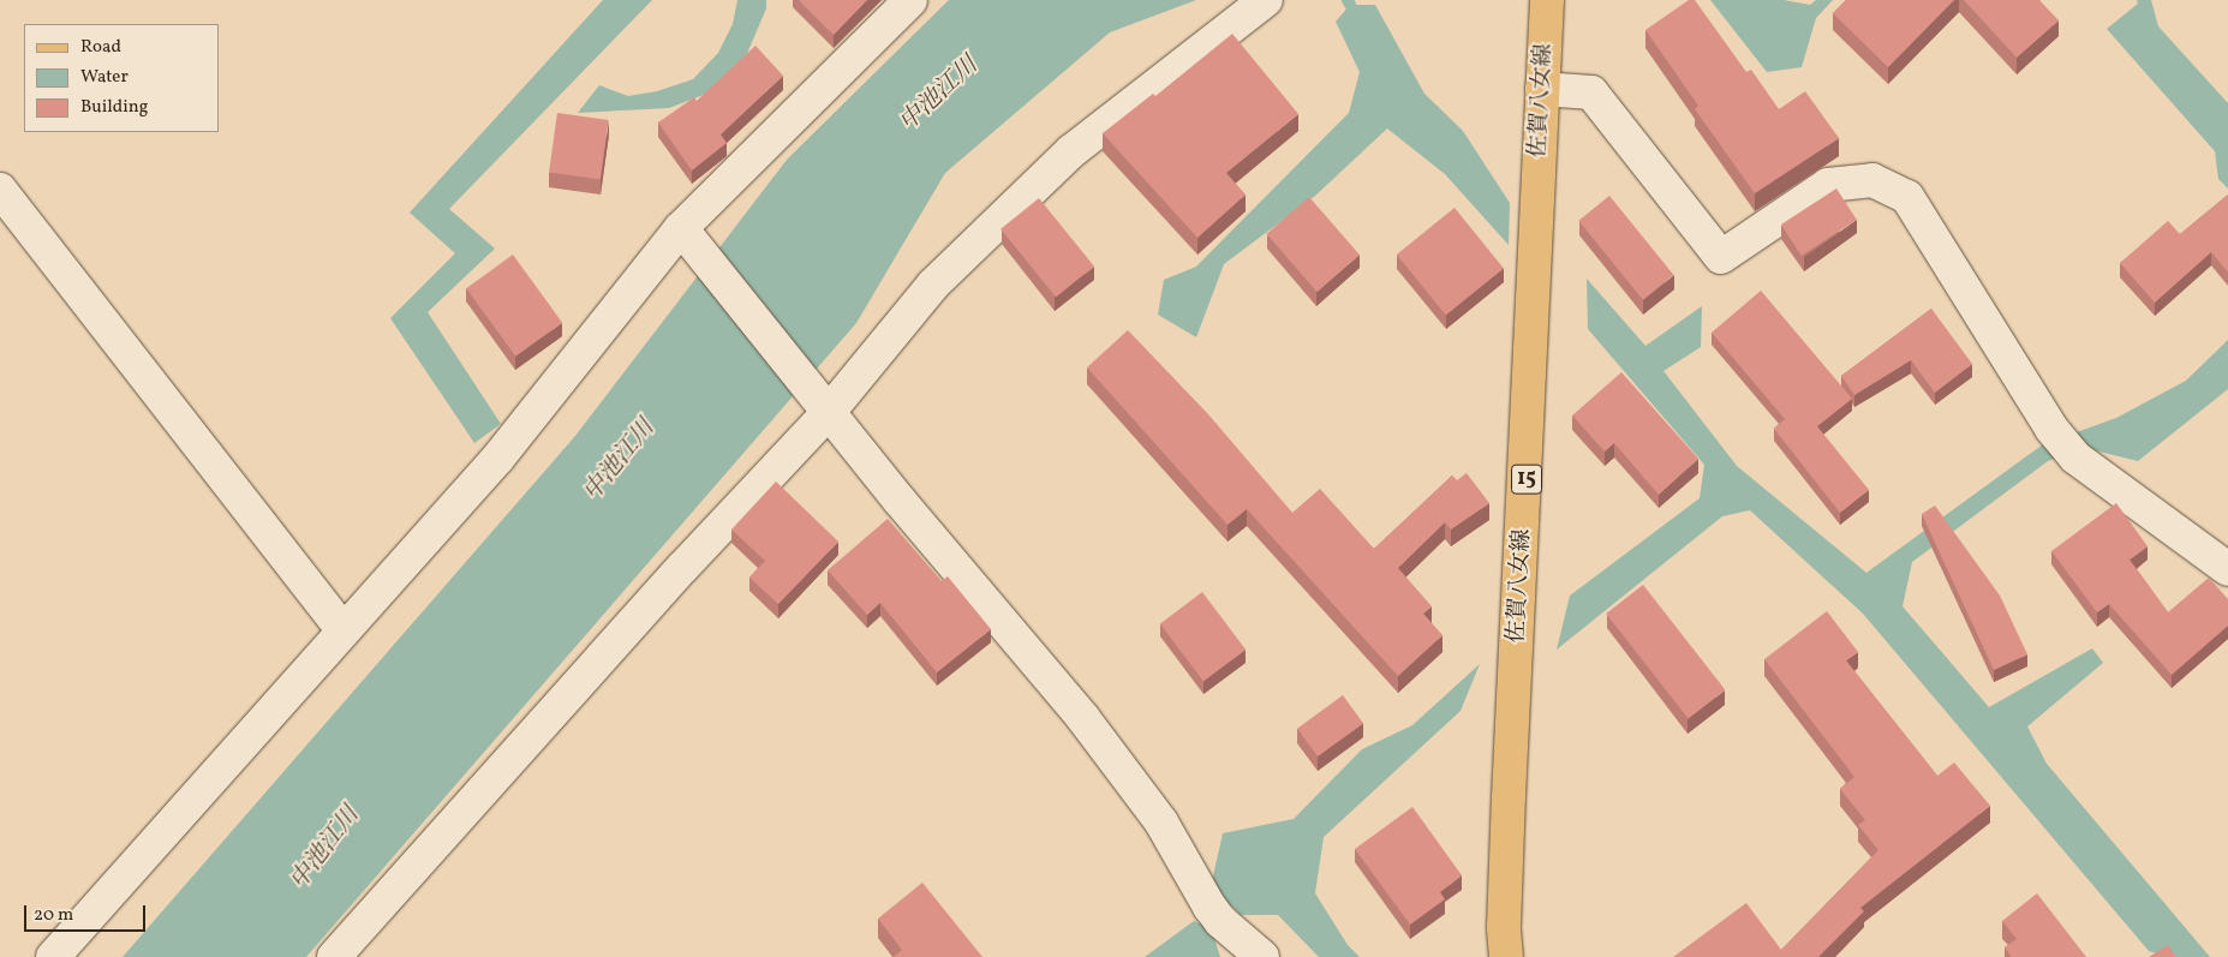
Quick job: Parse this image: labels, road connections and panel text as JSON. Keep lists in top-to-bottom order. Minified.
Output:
{"streets":{"main road":["佐賀八女線","15"]},"water":["中池江川"],"legend":["Road","Water","Building"],"scale_bar":"20 m"}
